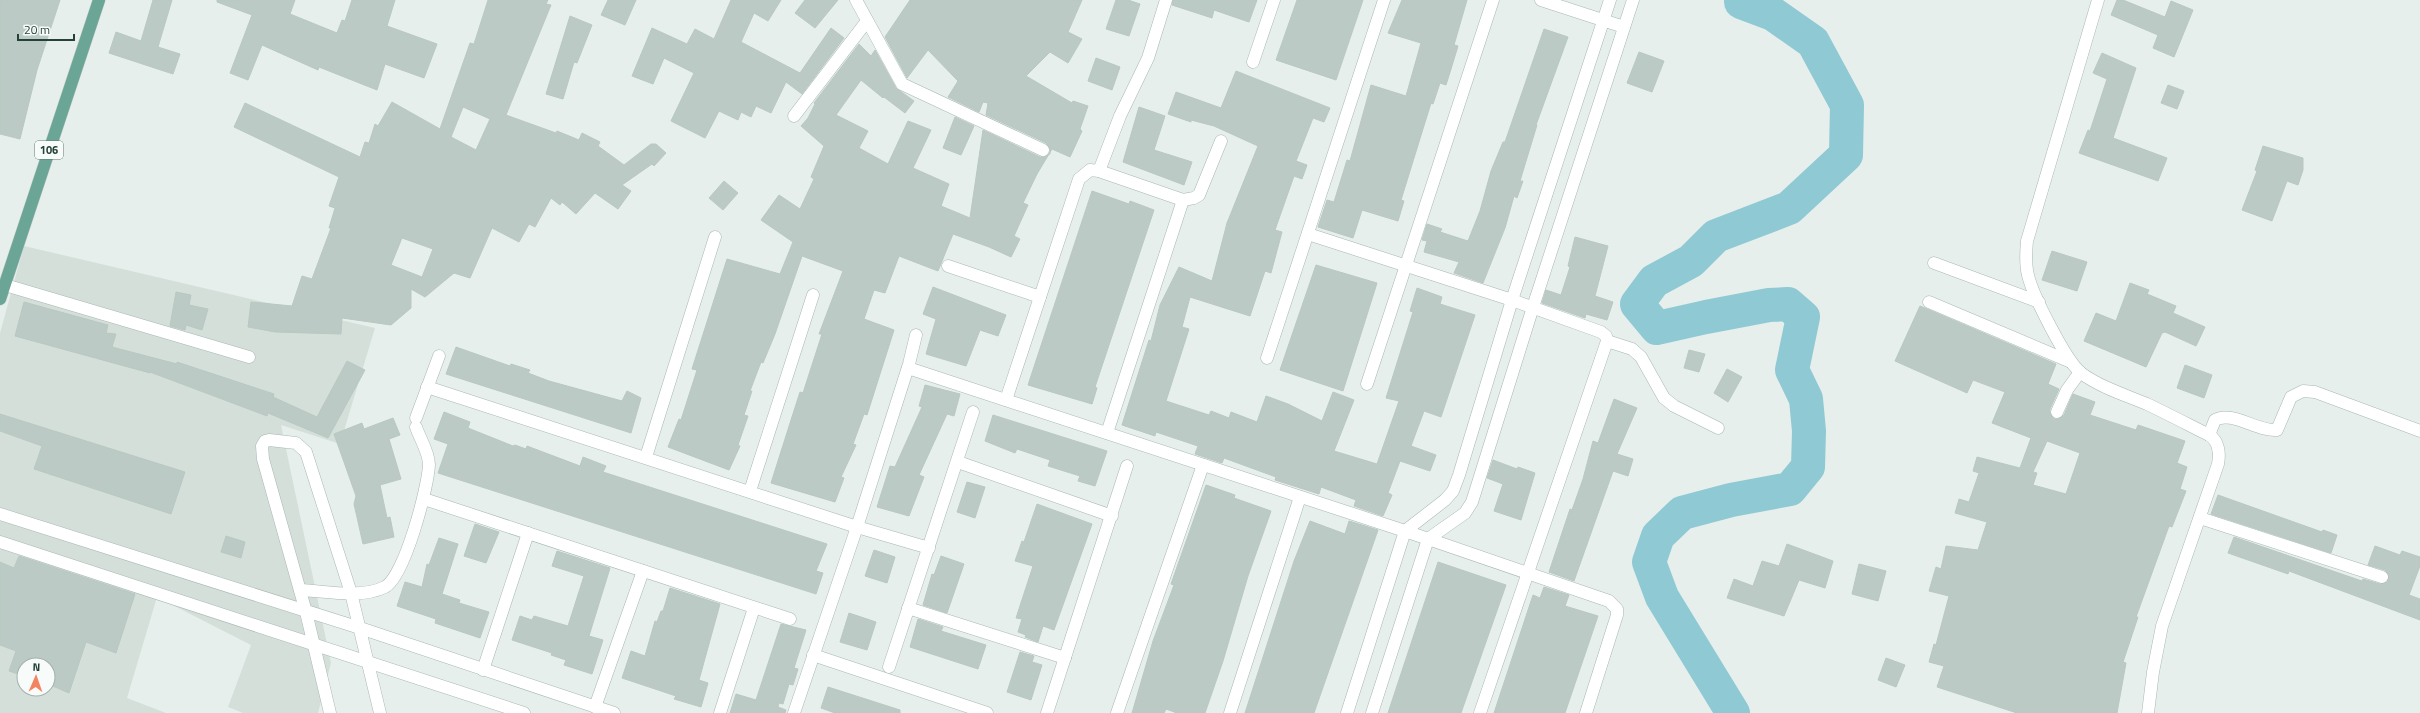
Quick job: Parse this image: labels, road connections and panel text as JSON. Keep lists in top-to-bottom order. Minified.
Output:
{"streets":{"main road":["106"]},"scale_bar":"20 m","north":"top"}
